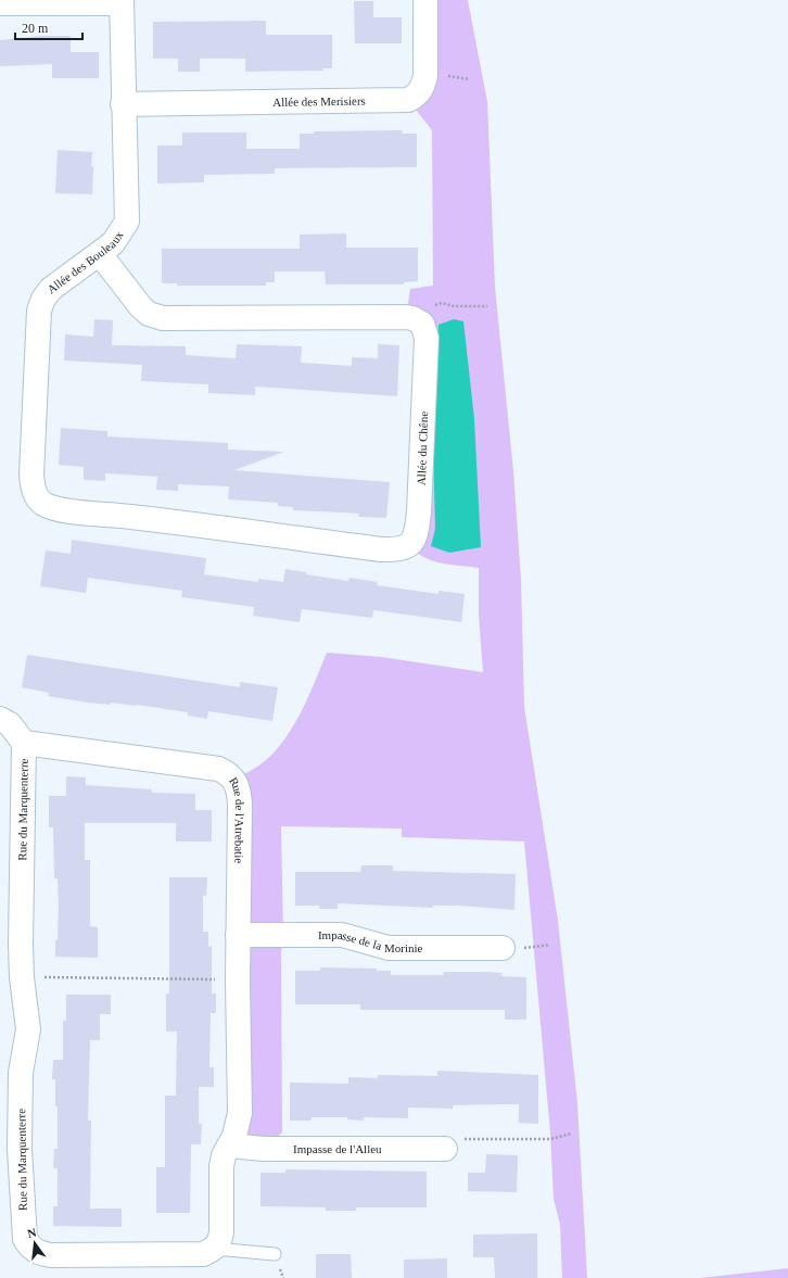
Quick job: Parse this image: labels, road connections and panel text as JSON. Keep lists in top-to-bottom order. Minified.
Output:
{"streets":{"street":["Allée des Merisiers","Allée des Bouleaux","Allée du Chêne","Rue du Marquenterre","Rue de l'Atrebatie","Impasse de la Morinie","Impasse de l'Alleu"]},"crossings":[["Allée des Merisiers","Allée des Bouleaux"],["Allée des Bouleaux","Allée du Chêne"],["Rue du Marquenterre","Rue de l'Atrebatie"],["Rue de l'Atrebatie","Impasse de la Morinie"],["Rue de l'Atrebatie","Impasse de l'Alleu"]],"scale_bar":"20 m","north":"top"}
